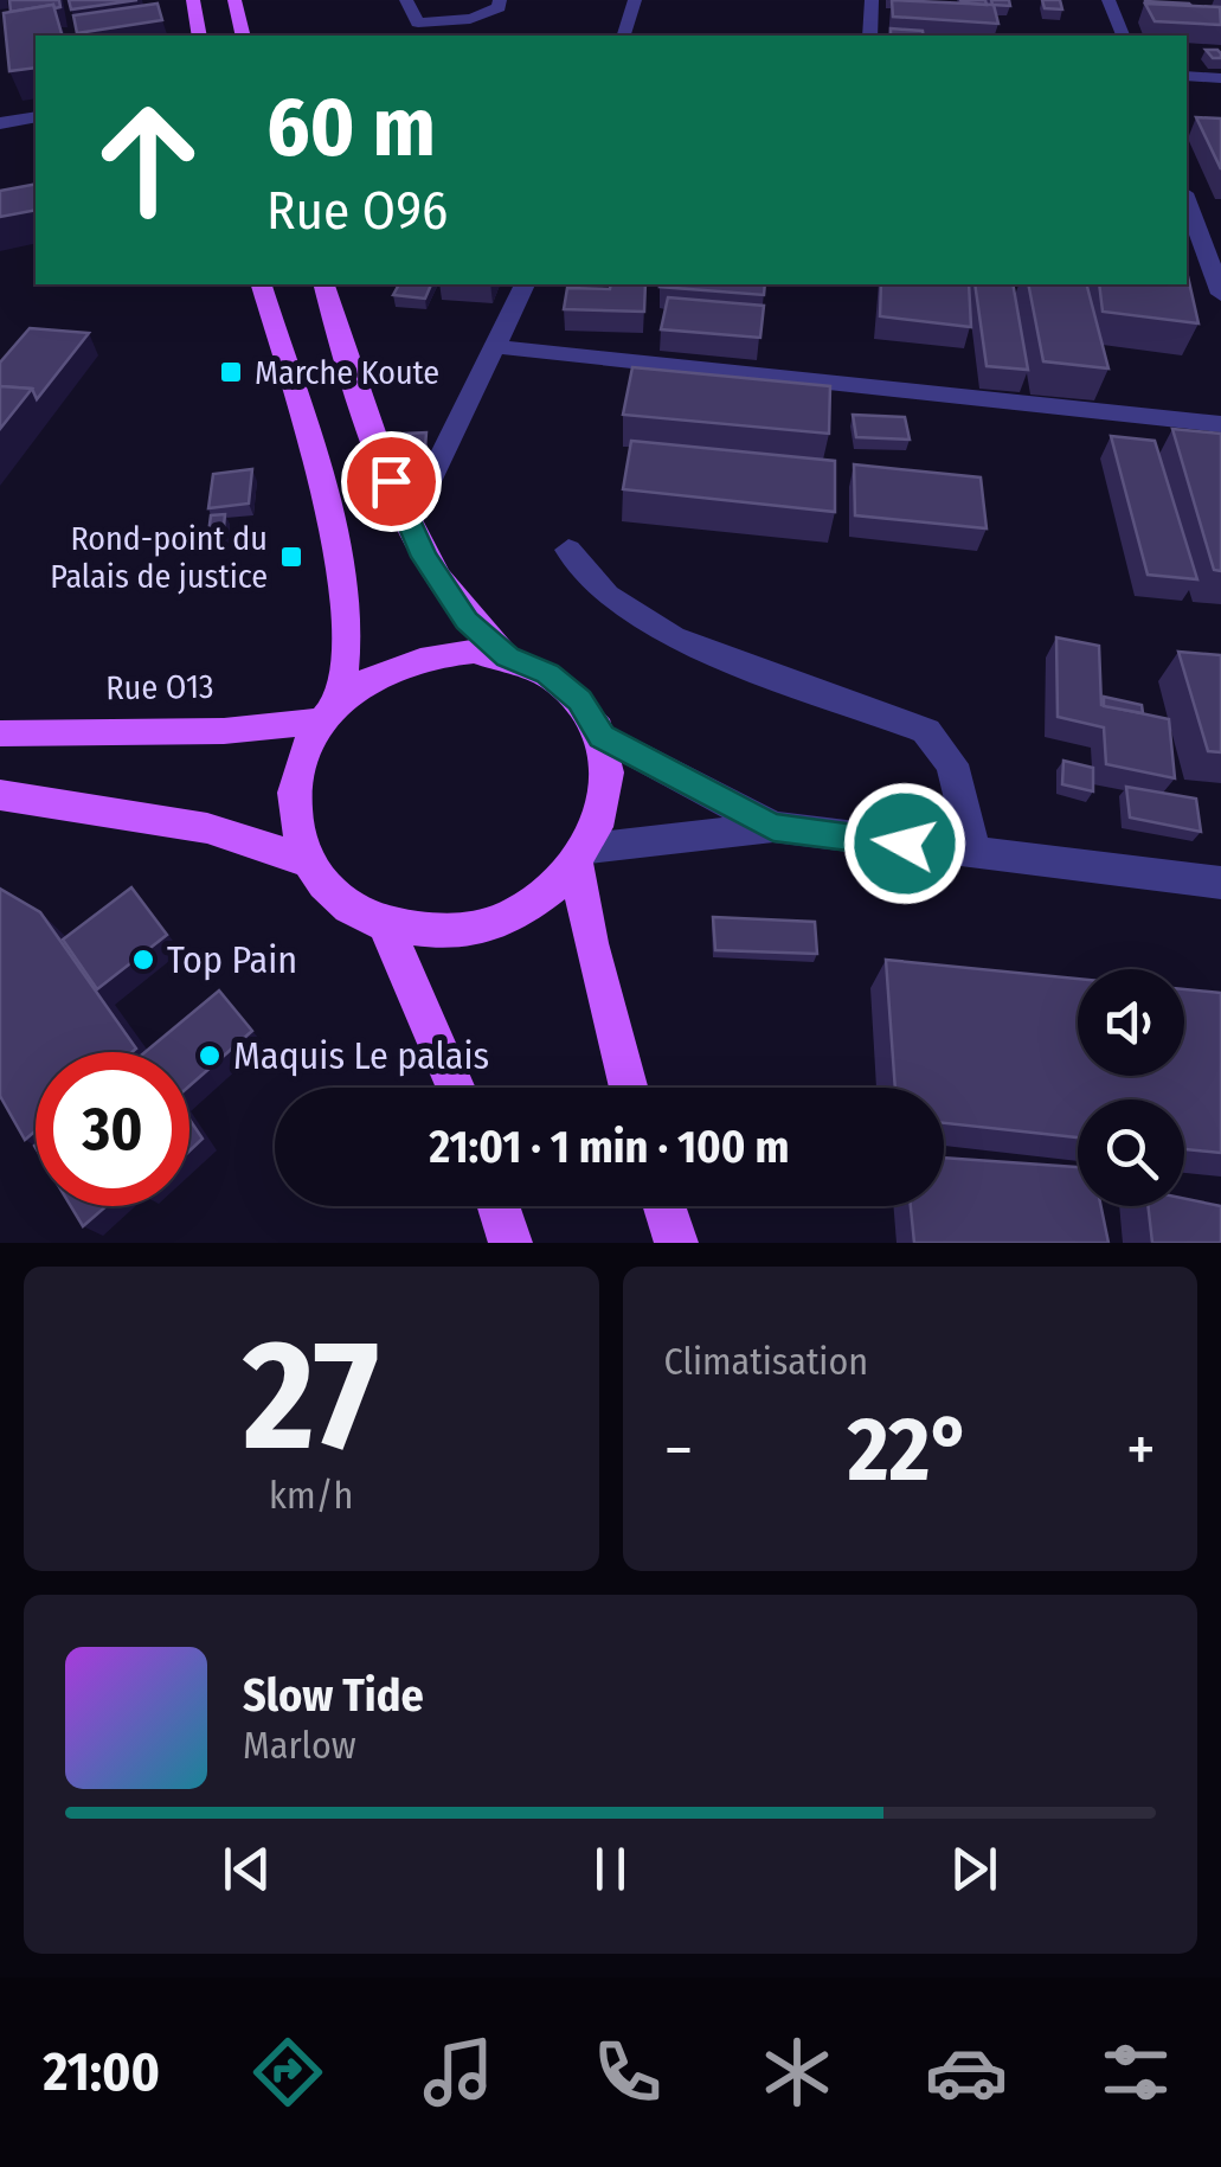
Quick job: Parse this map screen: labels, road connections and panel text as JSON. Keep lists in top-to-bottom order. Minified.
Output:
{"streets":{"main road":["Rue O13"]},"places":{"transit":["Marche Koute","Rond-point du Palais de justice"],"other":["Top Pain","Maquis Le palais"]},"page":{"turn":["60 m","Rue O96"],"limit":"30","trip":"21:01 · 1 min · 100 m","tile":[["27","km/h"],"Climatisation"],"heat":["−","22°","+"],"song":["Slow Tide","Marlow"],"tabs":"21:00"}}
